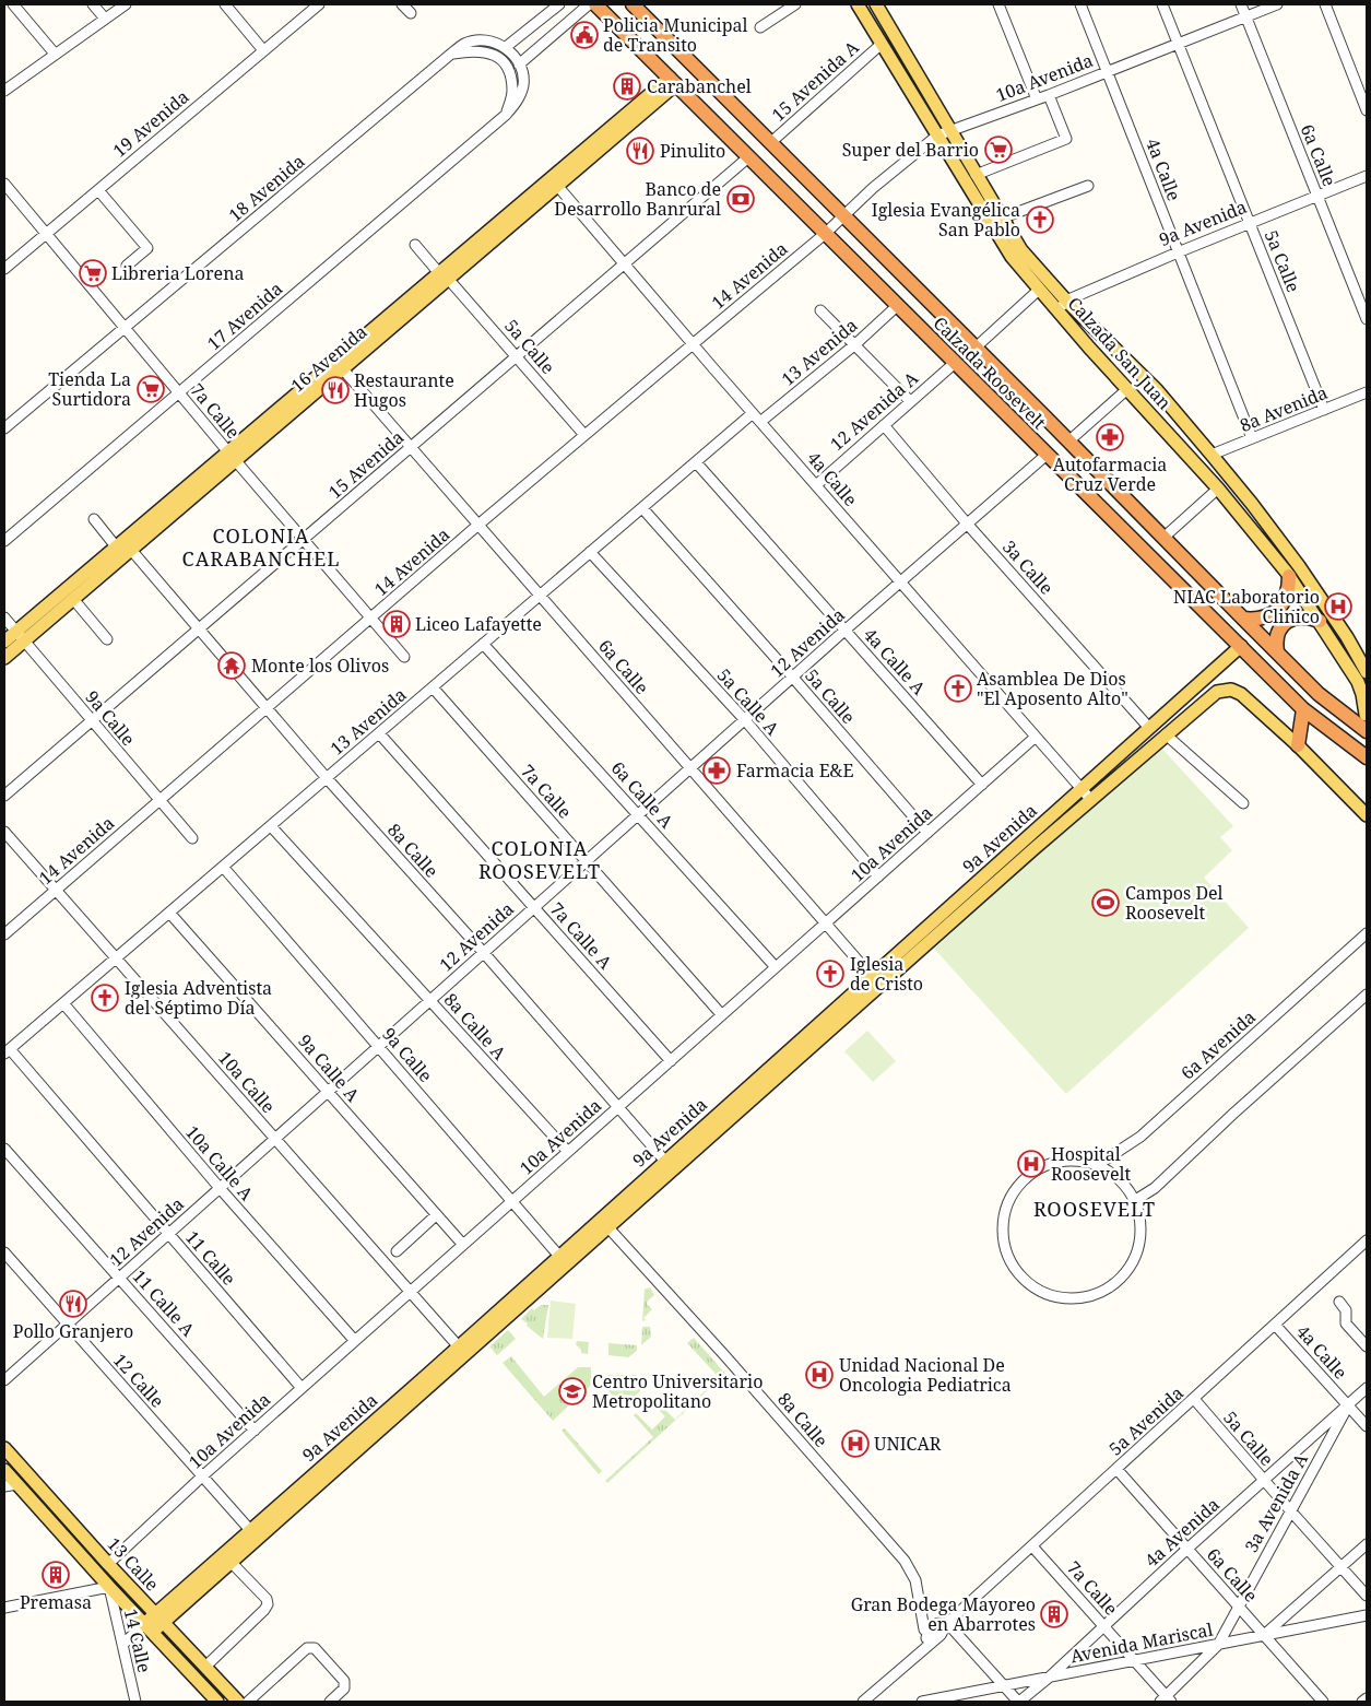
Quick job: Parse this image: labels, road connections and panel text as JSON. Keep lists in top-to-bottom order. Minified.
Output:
{"streets":{"highway":["Calzada Roosevelt"],"main road":["9a Avenida","Calzada San Juan","16 Avenida","13 Calle"],"street":["10a Avenida","15 Avenida A","19 Avenida","6a Calle","4a Calle","18 Avenida","5a Calle","14 Avenida","17 Avenida","13 Avenida","8a Avenida","7a Calle","12 Avenida A","15 Avenida","3a Calle","12 Avenida","4a Calle A","5a Calle A","9a Calle","6a Calle A","8a Calle","7a Calle A","8a Calle A","6a Avenida","9a Calle A","10a Calle","10a Calle A","11 Calle","11 Calle A","12 Calle","5a Avenida","3a Avenida A","4a Avenida","14 Calle","Avenida Mariscal"]},"crossings":[["10a Avenida","6a Calle"],["10a Avenida","4a Calle"],["10a Avenida","5a Calle"],["10a Avenida","14 Avenida"],["10a Avenida","Calzada San Juan"],["10a Avenida","Calzada Roosevelt"],["10a Avenida","7a Calle"],["10a Avenida","4a Calle A"],["10a Avenida","5a Calle A"],["10a Avenida","9a Calle"],["10a Avenida","6a Calle A"],["10a Avenida","8a Calle"],["10a Avenida","7a Calle A"],["10a Avenida","8a Calle A"],["10a Avenida","9a Calle A"],["10a Avenida","10a Calle"],["10a Avenida","10a Calle A"],["10a Avenida","11 Calle"],["10a Avenida","11 Calle A"],["10a Avenida","12 Calle"],["10a Avenida","13 Calle"],["15 Avenida A","Calzada San Juan"],["15 Avenida A","Calzada Roosevelt"],["19 Avenida","7a Calle"],["6a Calle","9a Avenida"],["6a Calle","14 Avenida"],["6a Calle","13 Avenida"],["6a Calle","16 Avenida"],["6a Calle","15 Avenida"],["6a Calle","12 Avenida"],["6a Calle","5a Avenida"],["6a Calle","3a Avenida A"],["6a Calle","4a Avenida"],["6a Calle","Avenida Mariscal"],["4a Calle","9a Avenida"],["4a Calle","14 Avenida"],["4a Calle","13 Avenida"],["4a Calle","16 Avenida"],["4a Calle","8a Avenida"],["4a Calle","12 Avenida A"],["4a Calle","15 Avenida"],["4a Calle","12 Avenida"],["4a Calle","5a Avenida"],["4a Calle","3a Avenida A"],["4a Calle","4a Avenida"],["18 Avenida","7a Calle"],["9a Avenida","5a Calle"],["9a Avenida","Calzada San Juan"],["9a Avenida","Calzada Roosevelt"],["9a Avenida","3a Calle"],["9a Avenida","9a Calle"],["9a Avenida","8a Calle"],["9a Avenida","10a Calle"],["9a Avenida","12 Calle"],["9a Avenida","13 Calle"],["9a Avenida","14 Calle"],["5a Calle","14 Avenida"],["5a Calle","13 Avenida"],["5a Calle","16 Avenida"],["5a Calle","8a Avenida"],["5a Calle","15 Avenida"],["5a Calle","12 Avenida"],["5a Calle","5a Avenida"],["5a Calle","3a Avenida A"],["5a Calle","4a Avenida"],["14 Avenida","Calzada Roosevelt"],["14 Avenida","7a Calle"],["14 Avenida","9a Calle"],["14 Avenida","8a Calle"],["14 Avenida","10a Calle"],["17 Avenida","7a Calle"],["13 Avenida","Calzada Roosevelt"],["13 Avenida","7a Calle"],["13 Avenida","4a Calle A"],["13 Avenida","5a Calle A"],["13 Avenida","9a Calle"],["13 Avenida","6a Calle A"],["13 Avenida","8a Calle"],["13 Avenida","7a Calle A"],["13 Avenida","8a Calle A"],["13 Avenida","9a Calle A"],["13 Avenida","10a Calle"],["13 Avenida","10a Calle A"],["13 Avenida","11 Calle"],["Calzada San Juan","8a Avenida"],["16 Avenida","Calzada Roosevelt"],["16 Avenida","7a Calle"],["16 Avenida","9a Calle"],["16 Avenida","8a Calle"],["Calzada Roosevelt","12 Avenida A"],["Calzada Roosevelt","15 Avenida"],["Calzada Roosevelt","12 Avenida"],["7a Calle","15 Avenida"],["7a Calle","12 Avenida"],["7a Calle","5a Avenida"],["7a Calle","3a Avenida A"],["7a Calle","4a Avenida"],["7a Calle","Avenida Mariscal"],["12 Avenida A","3a Calle"],["15 Avenida","9a Calle"],["15 Avenida","8a Calle"],["3a Calle","12 Avenida"],["12 Avenida","4a Calle A"],["12 Avenida","5a Calle A"],["12 Avenida","9a Calle"],["12 Avenida","6a Calle A"],["12 Avenida","8a Calle"],["12 Avenida","7a Calle A"],["12 Avenida","8a Calle A"],["12 Avenida","9a Calle A"],["12 Avenida","10a Calle"],["12 Avenida","10a Calle A"],["12 Avenida","11 Calle"],["12 Avenida","11 Calle A"],["12 Avenida","12 Calle"],["8a Calle","5a Avenida"],["8a Calle","4a Avenida"],["8a Calle","Avenida Mariscal"],["3a Avenida A","4a Avenida"],["3a Avenida A","Avenida Mariscal"],["4a Avenida","Avenida Mariscal"],["13 Calle","14 Calle"]],"districts":["COLONIA CARABANCHEL","COLONIA ROOSEVELT","ROOSEVELT"],"places":{"public building":["Policia Municipal de Transito"],"building":["Carabanchel","Liceo Lafayette","Premasa","Gran Bodega Mayoreo en Abarrotes"],"supermarket":["Super del Barrio","Libreria Lorena","Tienda La Surtidora"],"restaurant":["Pinulito","Restaurante Hugos","Pollo Granjero"],"bank":["Banco de Desarrollo Banrural"],"church":["Iglesia Evangélica San Pablo","Asamblea De Dios \"El Aposento Alto\"","Iglesia de Cristo","Iglesia Adventista del Séptimo Día"],"pharmacy":["Autofarmacia Cruz Verde","Farmacia E&E"],"hospital":["NIAC Laboratorio Clinico","Hospital Roosevelt","Unidad Nacional De Oncologia Pediatrica","UNICAR"],"temple":["Monte los Olivos"],"sports":["Campos Del Roosevelt"],"school or university":["Centro Universitario Metropolitano"]}}
